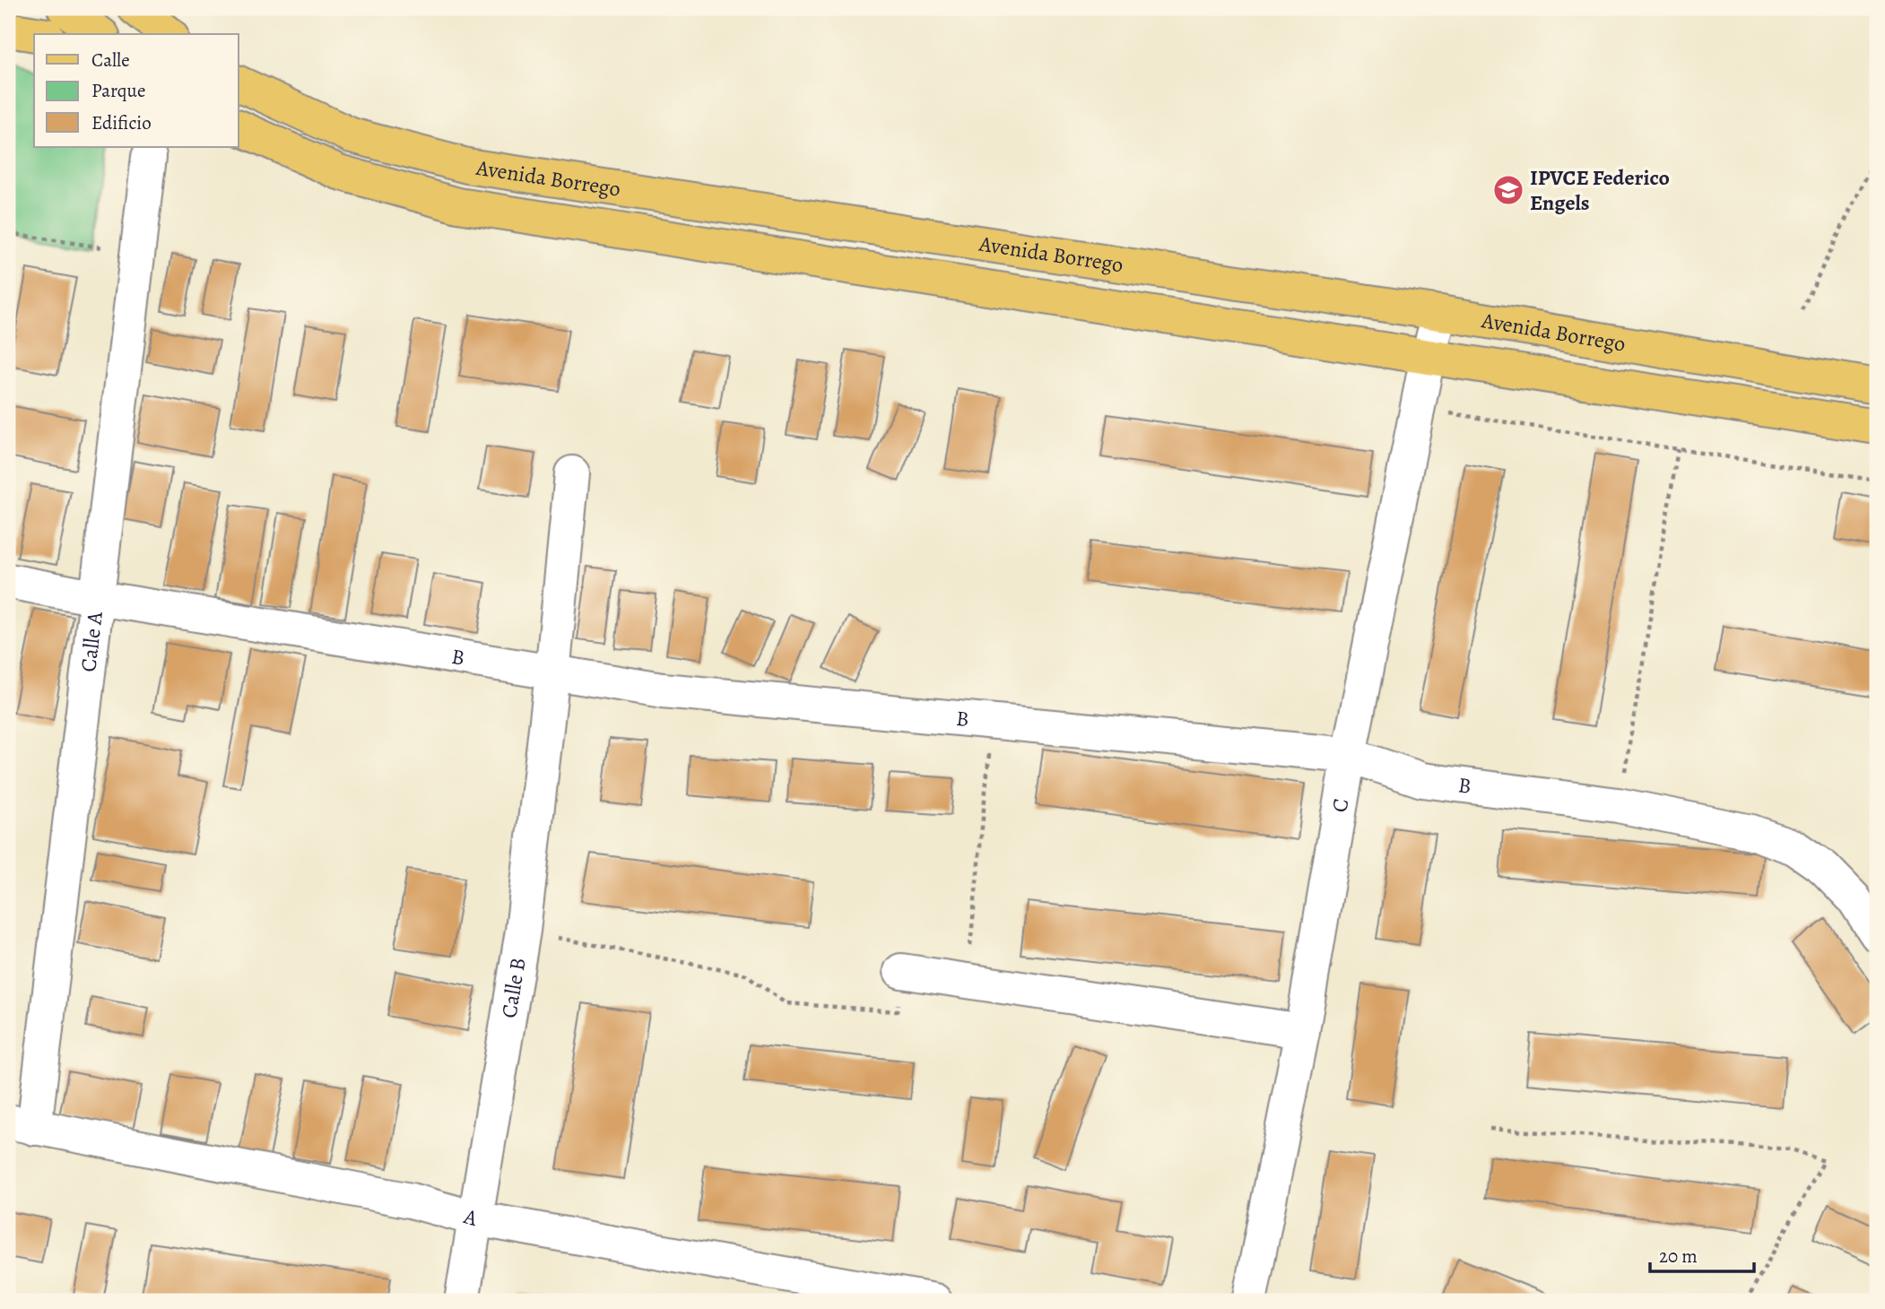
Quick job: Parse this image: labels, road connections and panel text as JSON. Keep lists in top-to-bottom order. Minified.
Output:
{"streets":{"main road":["Avenida Borrego"],"street":["Calle A","B","C","Calle B","A"]},"crossings":[["Avenida Borrego","C"],["Calle A","B"],["Calle A","A"],["B","C"],["B","Calle B"],["Calle B","A"]],"places":{"school or university":["IPVCE Federico Engels"]},"legend":["Calle","Parque","Edificio"],"scale_bar":"20 m"}
